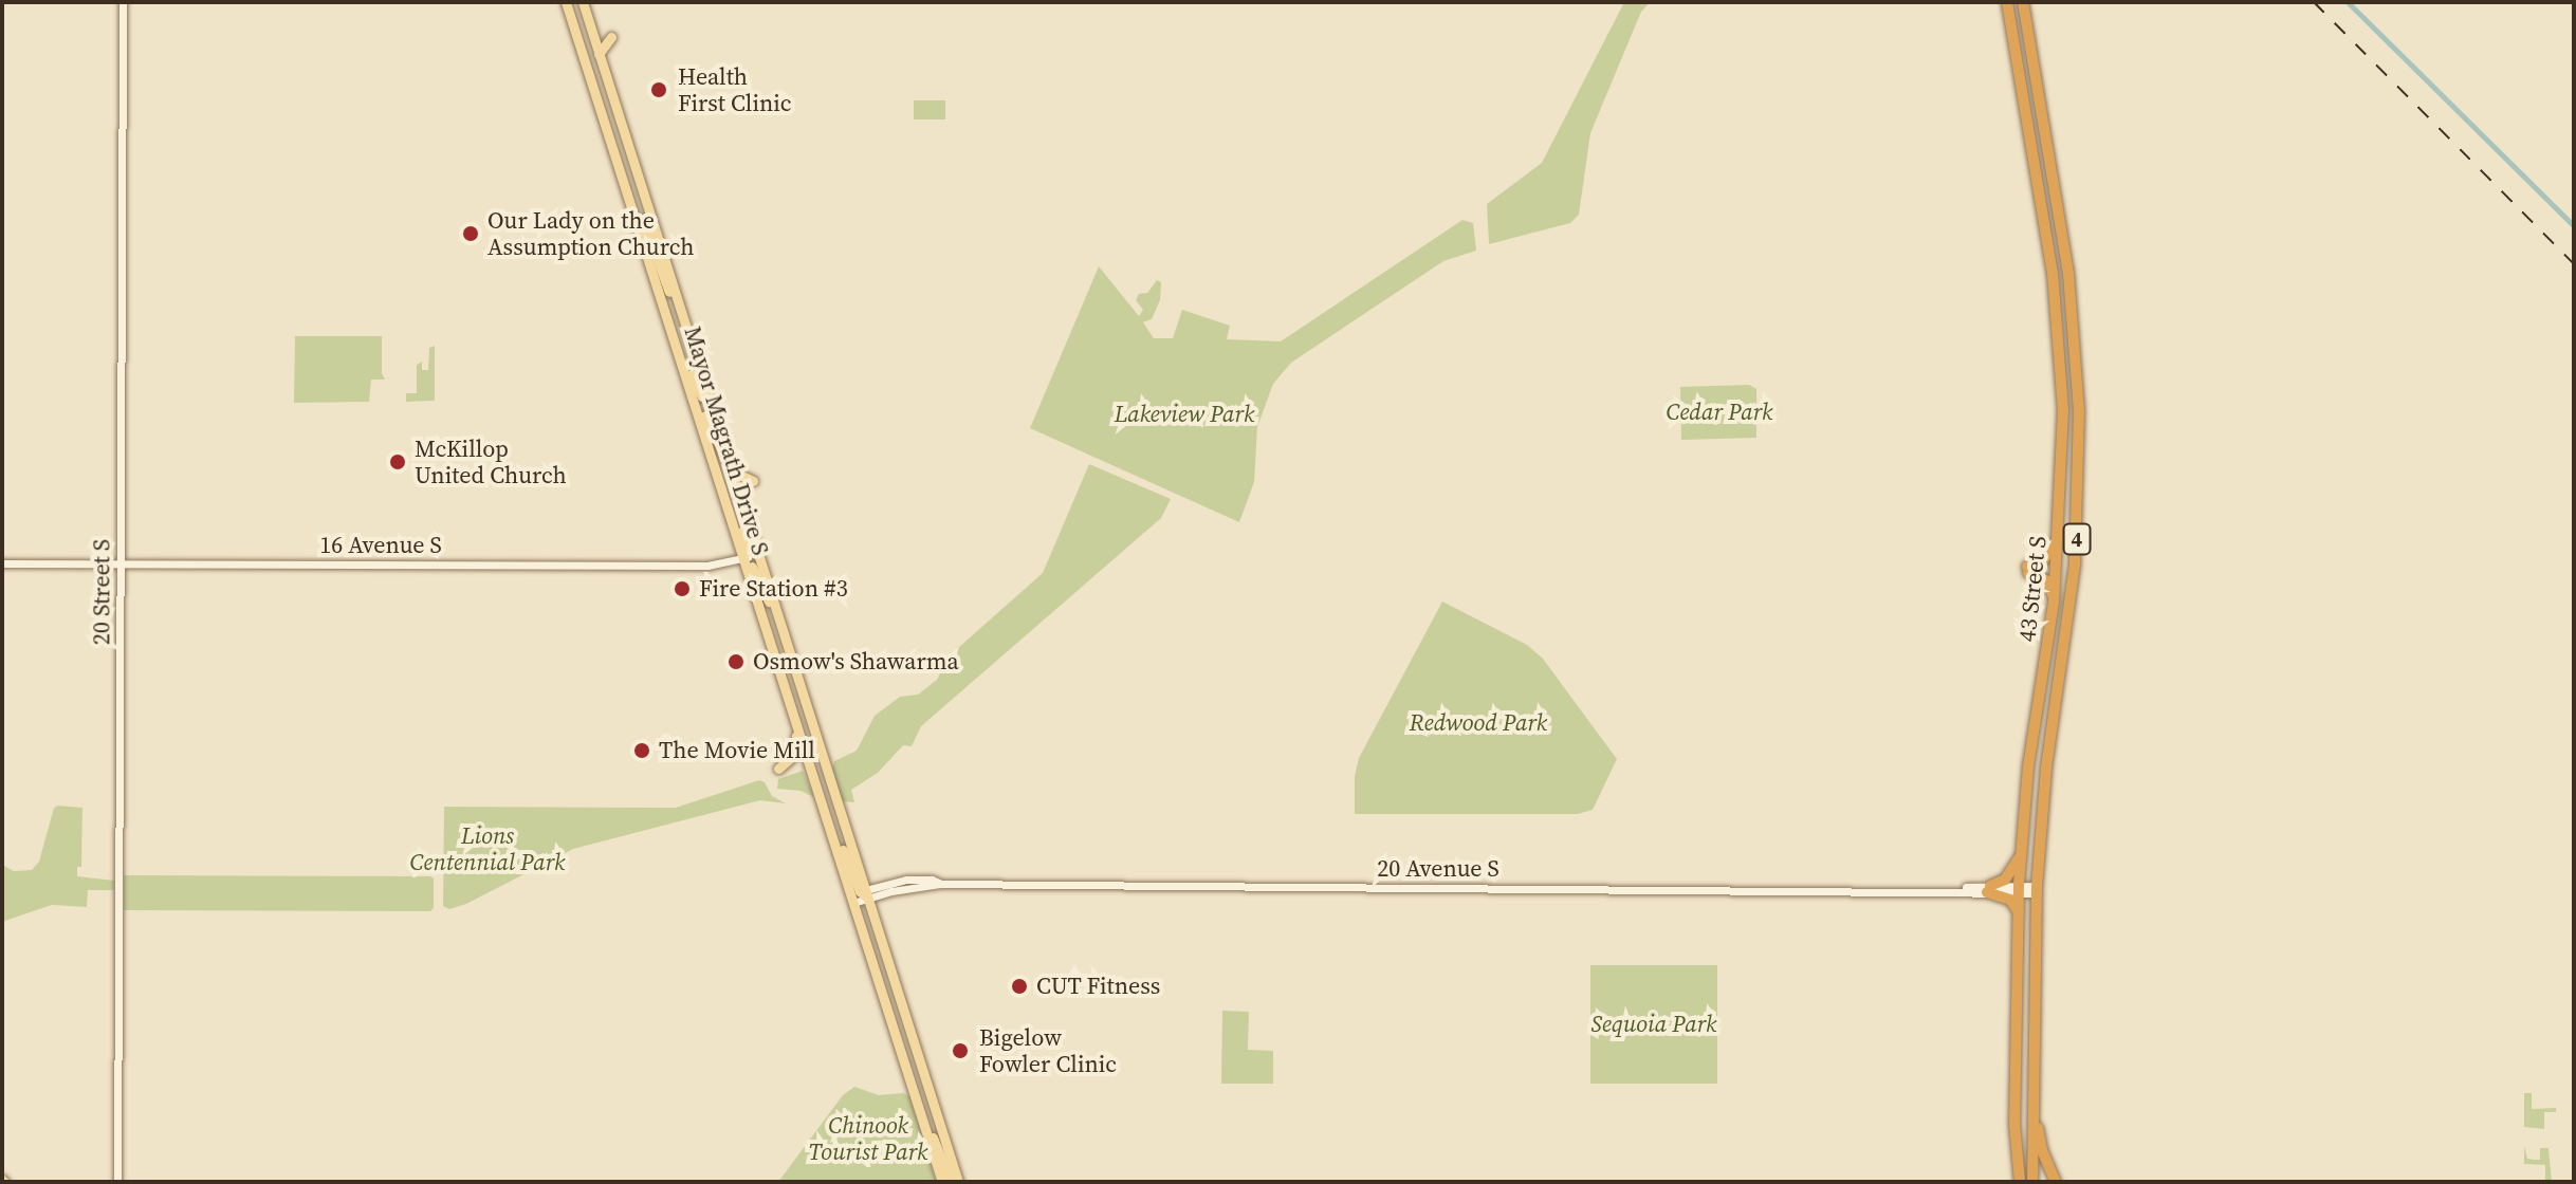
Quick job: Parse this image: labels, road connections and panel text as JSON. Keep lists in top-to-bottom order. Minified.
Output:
{"streets":{"highway":["4","43 Street S"],"main road":["Mayor Magrath Drive S"],"street":["16 Avenue S","20 Street S","20 Avenue S"]},"crossings":[["Mayor Magrath Drive S","16 Avenue S"],["Mayor Magrath Drive S","20 Avenue S"],["16 Avenue S","20 Street S"],["43 Street S","20 Avenue S"]],"parks":["Cedar Park","Lakeview Park","Redwood Park","Lions Centennial Park","Sequoia Park","Chinook Tourist Park"],"places":["Health First Clinic","Our Lady on the Assumption Church","McKillop United Church","Fire Station #3","Osmow's Shawarma","The Movie Mill","CUT Fitness","Bigelow Fowler Clinic"]}
